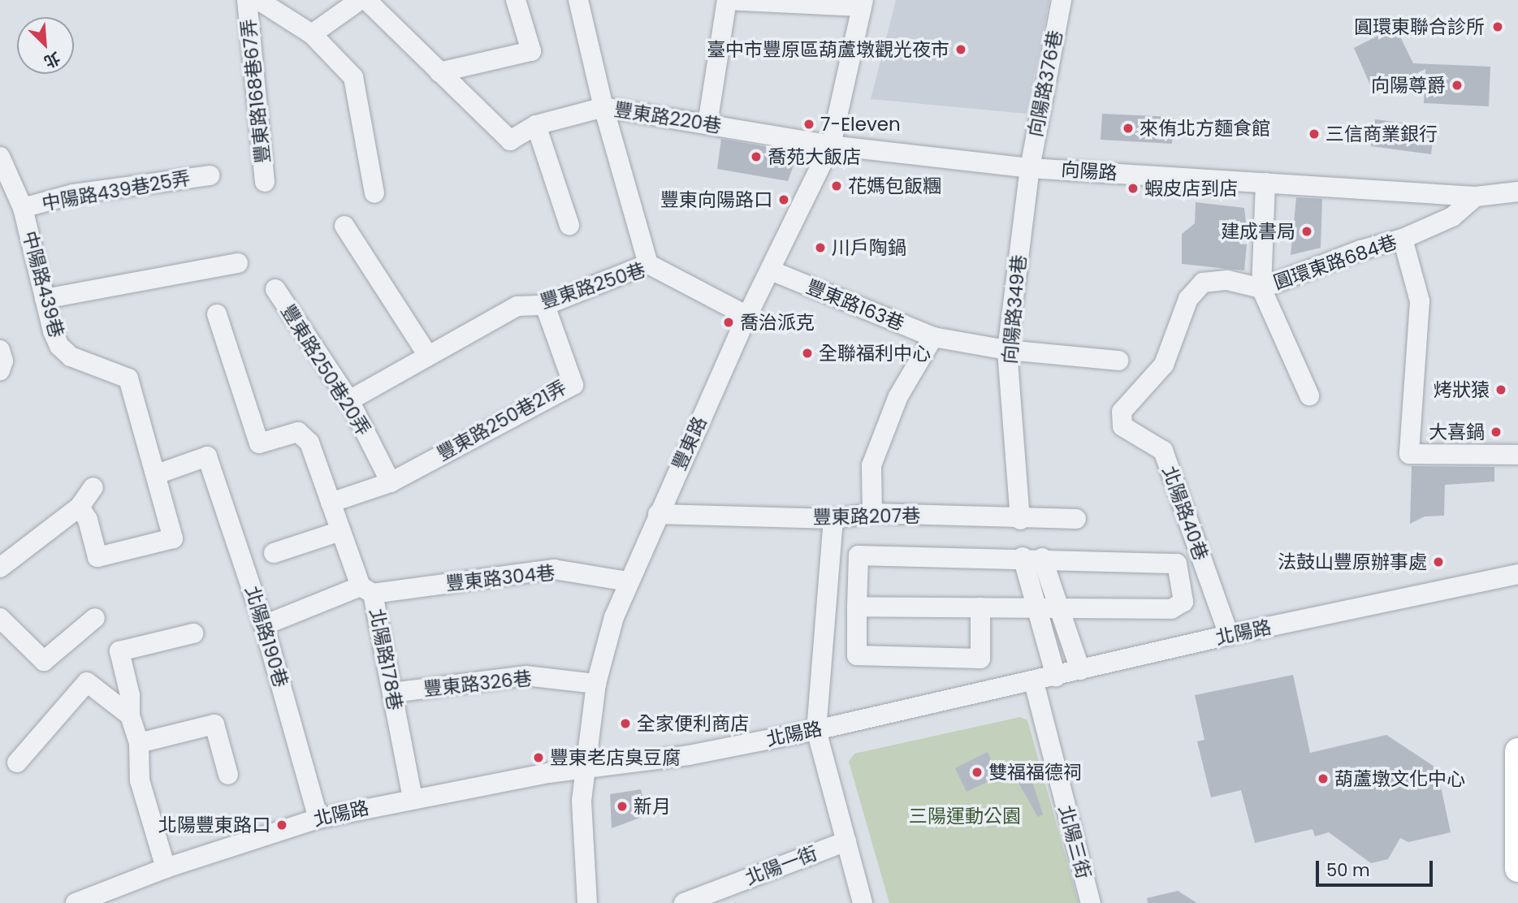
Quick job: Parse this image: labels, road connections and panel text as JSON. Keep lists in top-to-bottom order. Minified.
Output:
{"streets":{"street":["向陽路376巷","豐東路168巷67弄","豐東路220巷","向陽路","中陽路439巷25弄","圓環東路684巷","中陽路439巷","豐東路250巷","豐東路163巷","向陽路349巷","豐東路250巷20弄","豐東路250巷21弄","豐東路","北陽路40巷","豐東路207巷","豐東路304巷","北陽路","北陽路190巷","北陽路178巷","豐東路326巷","北陽三街","北陽一街"]},"crossings":[["向陽路376巷","向陽路"],["向陽路376巷","向陽路349巷"],["豐東路220巷","向陽路"],["豐東路220巷","豐東路"],["向陽路","圓環東路684巷"],["向陽路","向陽路349巷"],["向陽路","豐東路"],["中陽路439巷25弄","中陽路439巷"],["圓環東路684巷","北陽路40巷"],["中陽路439巷","北陽路190巷"],["豐東路250巷","豐東路250巷20弄"],["豐東路250巷","豐東路250巷21弄"],["豐東路250巷","豐東路"],["豐東路163巷","向陽路349巷"],["豐東路163巷","豐東路"],["向陽路349巷","豐東路207巷"],["豐東路250巷20弄","豐東路250巷21弄"],["豐東路","豐東路207巷"],["豐東路","豐東路304巷"],["豐東路","北陽路"],["豐東路","豐東路326巷"],["北陽路40巷","北陽路"],["豐東路304巷","北陽路190巷"],["豐東路304巷","北陽路178巷"],["北陽路","北陽路190巷"],["北陽路","北陽路178巷"],["北陽路","北陽三街"],["北陽路178巷","豐東路326巷"]],"parks":["三陽運動公園"],"places":["圓環東聯合診所","臺中市豐原區葫蘆墩觀光夜市","向陽尊爵","7-Eleven","來侑北方麵食館","三信商業銀行","喬苑大飯店","花媽包飯糰","蝦皮店到店","豐東向陽路口","建成書局","川戶陶鍋","喬治派克","全聯福利中心","烤狀猿","大喜鍋","法鼓山豐原辦事處","全家便利商店","豐東老店臭豆腐","雙福福德祠","葫蘆墩文化中心","新月","北陽豐東路口"],"scale_bar":"50 m","north":"bottom right"}
